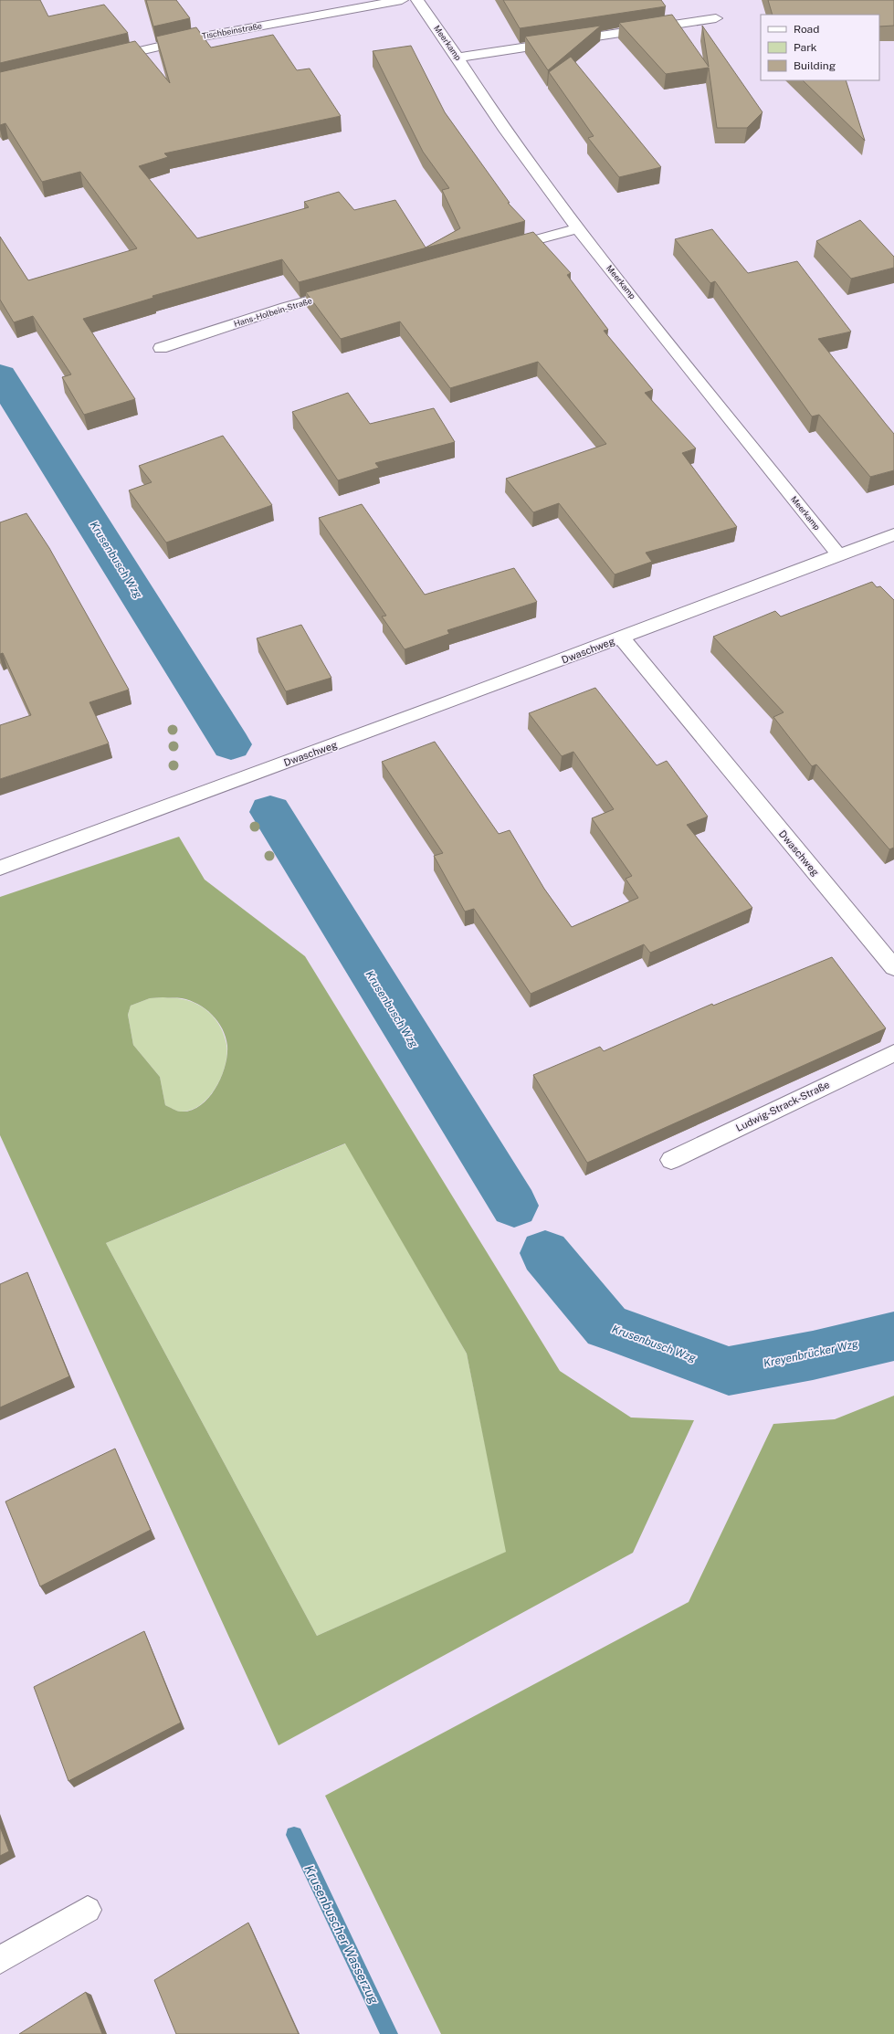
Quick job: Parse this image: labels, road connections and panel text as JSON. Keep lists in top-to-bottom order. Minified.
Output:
{"streets":{"street":["Tischbeinstraße","Meerkamp","Hans-Holbein-Straße","Dwaschweg","Ludwig-Strack-Straße"]},"crossings":[["Meerkamp","Dwaschweg"]],"water":["Krusenbusch Wzg","Kreyenbrücker Wzg","Krusenbuscher Wasserzug"],"legend":["Road","Park","Building"]}
